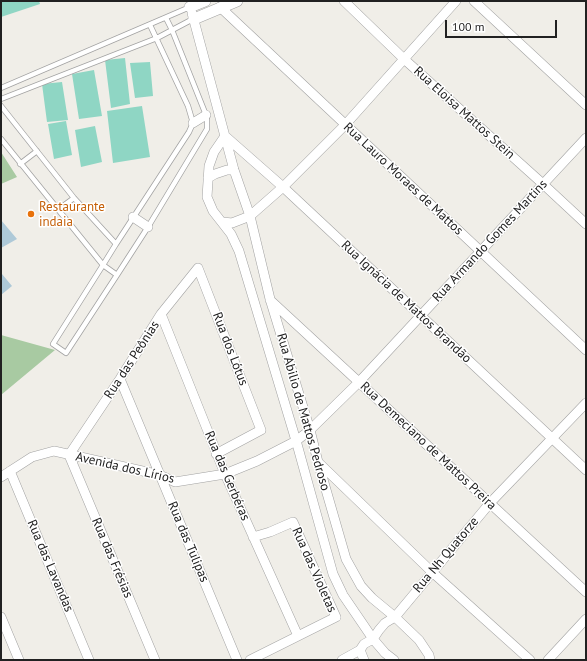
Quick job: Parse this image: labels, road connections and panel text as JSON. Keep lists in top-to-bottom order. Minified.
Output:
{"streets":{"street":["Rua Eloisa Mattos Stein","Rua Lauro Moraes de Mattos","Rua Armando Gomes Martins","Rua Ignácia de Mattos Brandão","Rua dos Lótus","Rua das Peônias","Rua Abilio de Mattos Pedroso","Rua Demeciano de Mattos Preira","Avenida dos Lírios","Rua das Gerbéras","Rua das Tulipas","Rua Nh Quatorze","Rua das Frésias","Rua das Lavandas","Rua das Violetas"]},"crossings":[["Rua Eloisa Mattos Stein","Rua Armando Gomes Martins"],["Rua Lauro Moraes de Mattos","Rua Armando Gomes Martins"],["Rua Armando Gomes Martins","Rua Ignácia de Mattos Brandão"],["Rua Armando Gomes Martins","Rua Abilio de Mattos Pedroso"],["Rua Armando Gomes Martins","Rua Demeciano de Mattos Preira"],["Rua Armando Gomes Martins","Avenida dos Lírios"],["Rua Ignácia de Mattos Brandão","Rua Abilio de Mattos Pedroso"],["Rua Ignácia de Mattos Brandão","Rua Nh Quatorze"],["Rua dos Lótus","Rua das Peônias"],["Rua dos Lótus","Rua das Gerbéras"],["Rua das Peônias","Avenida dos Lírios"],["Rua das Peônias","Rua das Gerbéras"],["Rua das Peônias","Rua das Tulipas"],["Rua das Peônias","Rua das Frésias"],["Rua Abilio de Mattos Pedroso","Rua Demeciano de Mattos Preira"],["Rua Abilio de Mattos Pedroso","Avenida dos Lírios"],["Rua Abilio de Mattos Pedroso","Rua Nh Quatorze"],["Rua Demeciano de Mattos Preira","Rua Nh Quatorze"],["Avenida dos Lírios","Rua das Gerbéras"],["Avenida dos Lírios","Rua das Tulipas"],["Avenida dos Lírios","Rua das Frésias"],["Avenida dos Lírios","Rua das Lavandas"],["Rua das Gerbéras","Rua das Violetas"]],"places":["Restaurante indaia"],"scale_bar":"100 m"}
